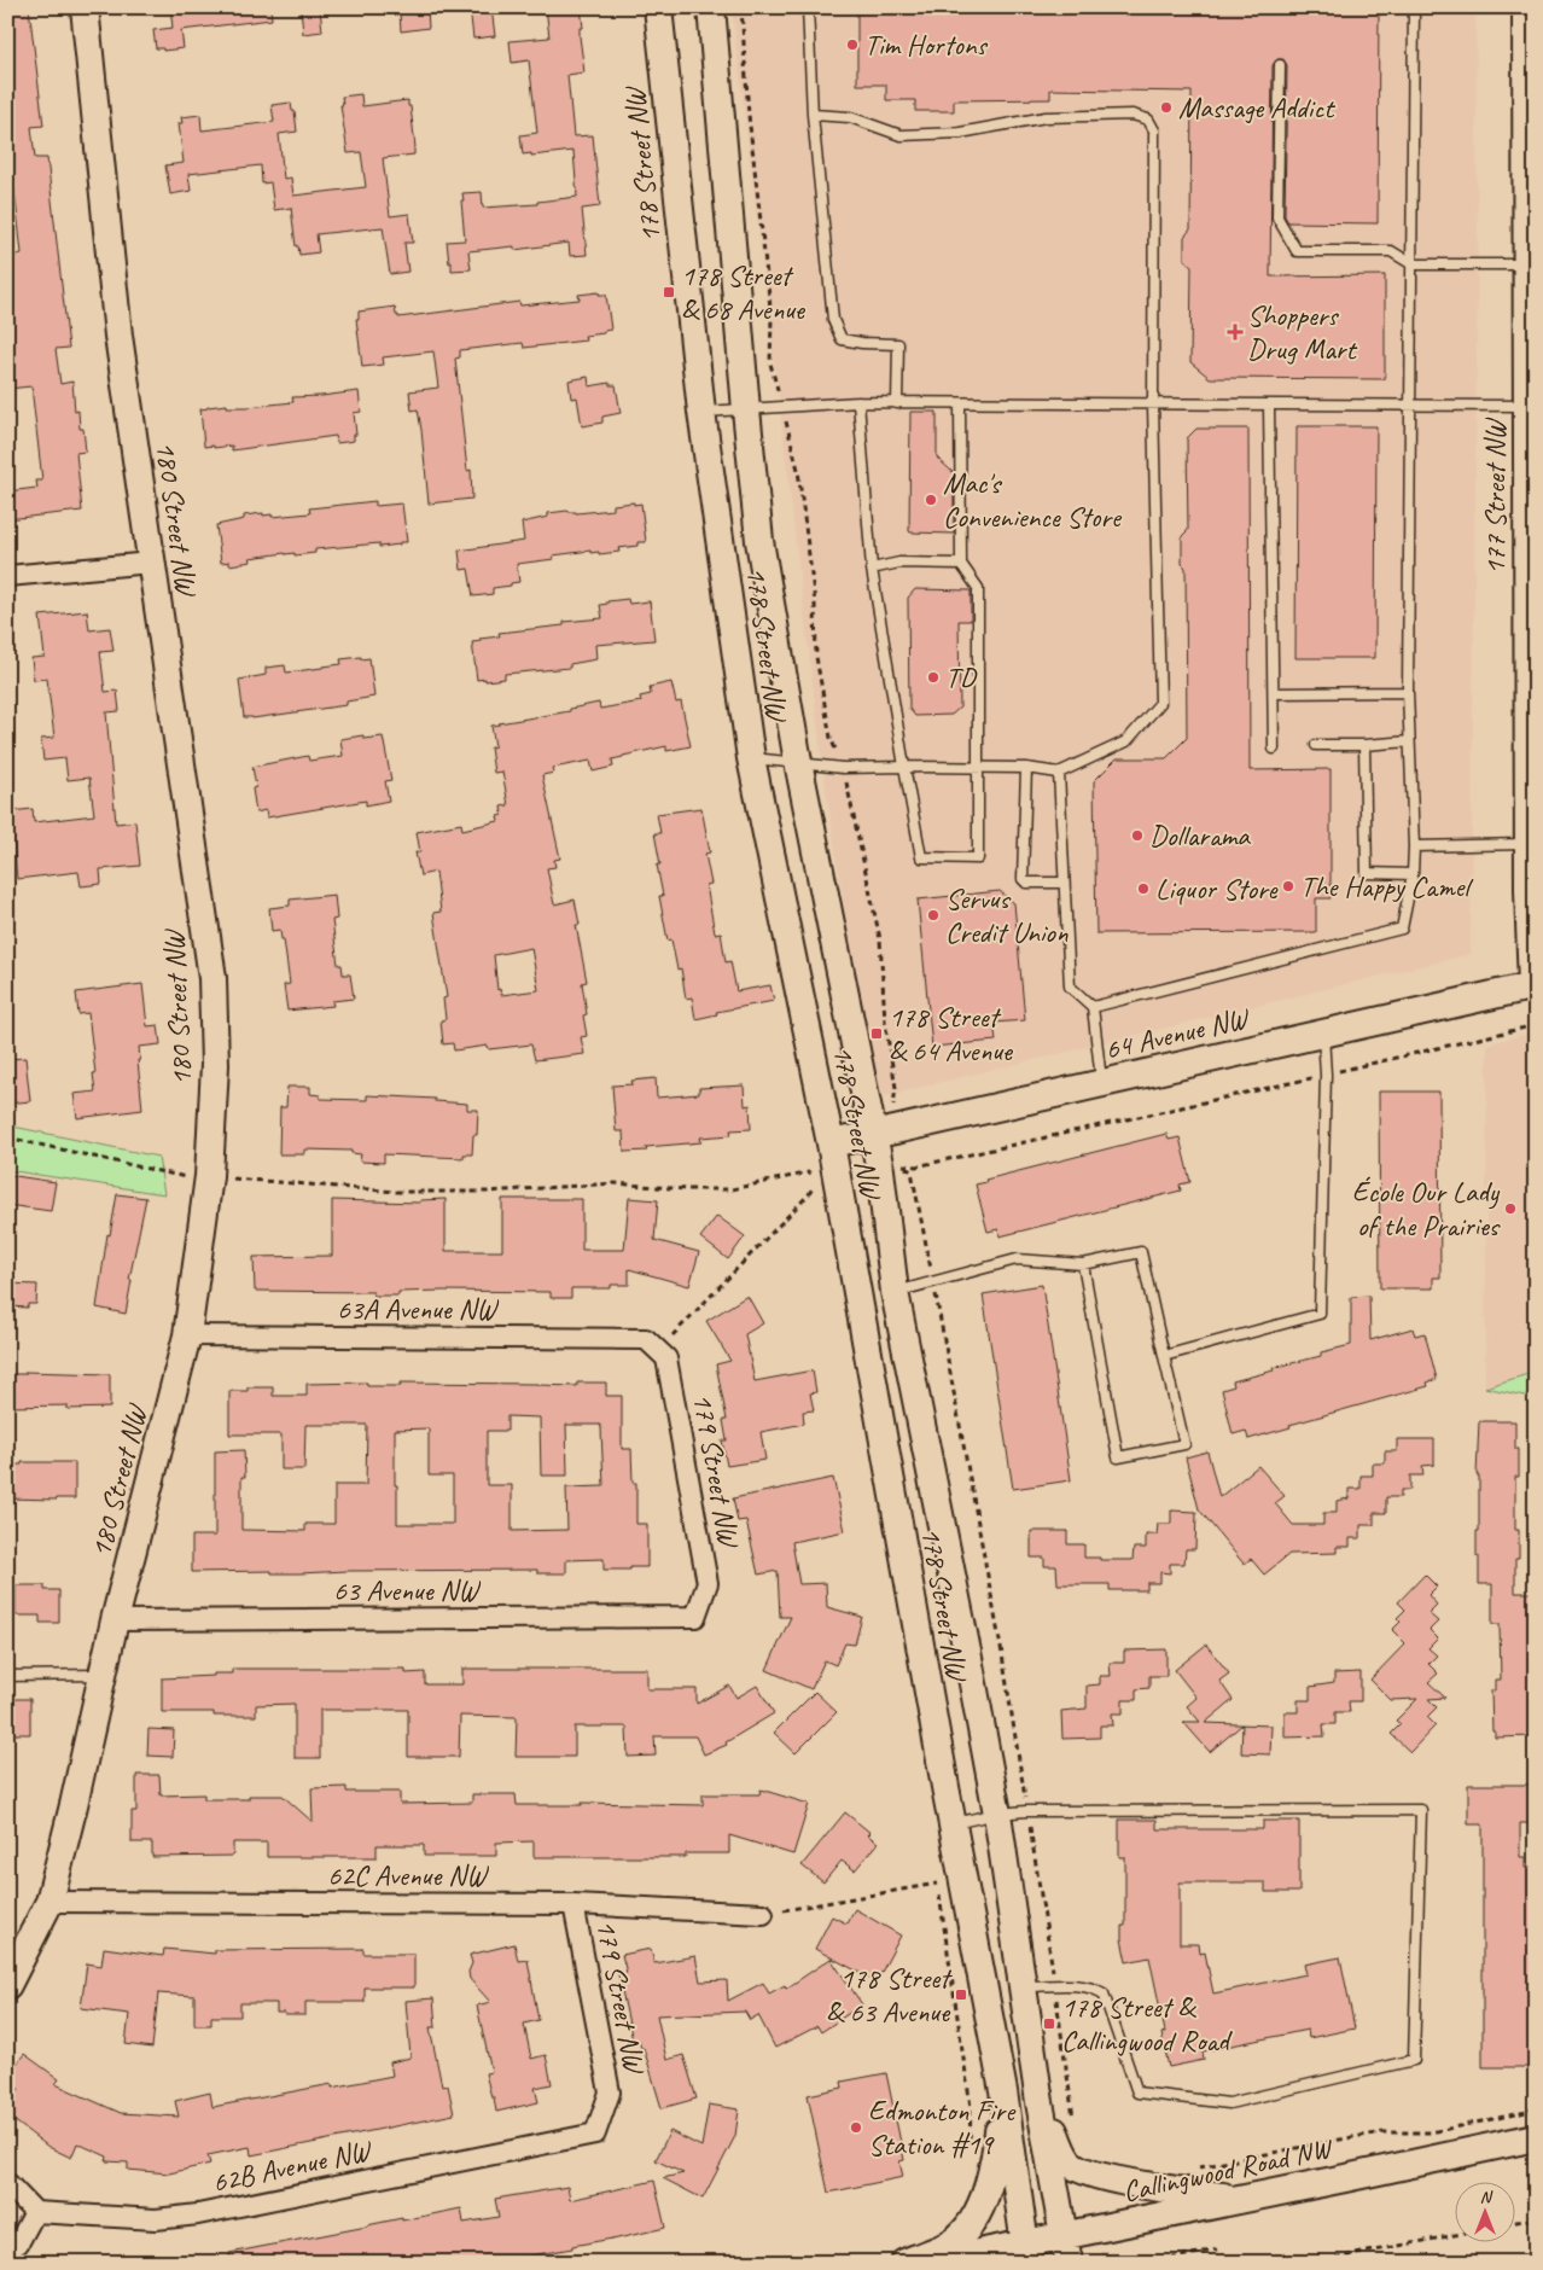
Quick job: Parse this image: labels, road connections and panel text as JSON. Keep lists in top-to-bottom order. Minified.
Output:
{"streets":{"main road":["178 Street NW","180 Street NW","64 Avenue NW","Callingwood Road NW"],"street":["177 Street NW","63A Avenue NW","179 Street NW","63 Avenue NW","62C Avenue NW","62B Avenue NW"]},"crossings":[["178 Street NW","64 Avenue NW"],["178 Street NW","Callingwood Road NW"],["177 Street NW","64 Avenue NW"],["180 Street NW","63A Avenue NW"],["180 Street NW","63 Avenue NW"],["180 Street NW","62C Avenue NW"],["63A Avenue NW","179 Street NW"],["179 Street NW","63 Avenue NW"],["179 Street NW","62C Avenue NW"],["179 Street NW","62B Avenue NW"]],"places":{"other":["Tim Hortons","Massage Addict","Mac's Convenience Store","TD","Dollarama","The Happy Camel","Liquor Store","Servus Credit Union","École Our Lady of the Prairies","Edmonton Fire Station #19"],"transit":["178 Street & 68 Avenue","178 Street & 64 Avenue","178 Street & 63 Avenue","178 Street & Callingwood Road"],"health":["Shoppers Drug Mart"]},"north":"top"}
